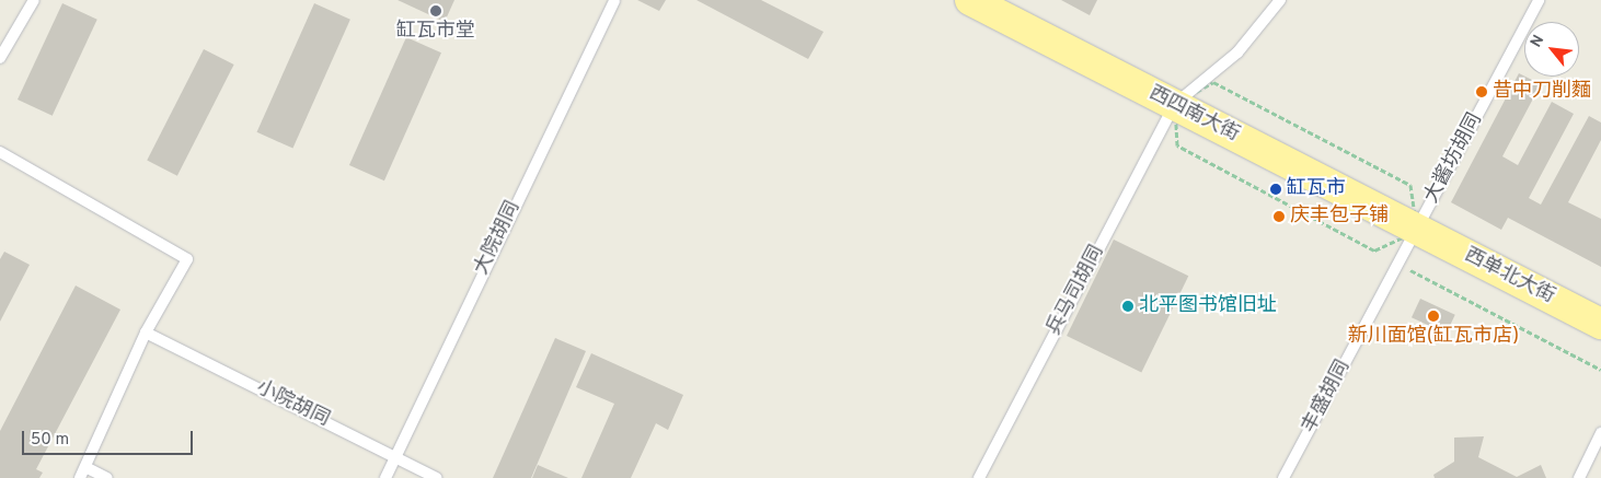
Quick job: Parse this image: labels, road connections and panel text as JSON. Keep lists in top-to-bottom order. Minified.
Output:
{"streets":{"main road":["西四南大街","西单北大街"],"lane":["大酱坊胡同","大院胡同","兵马司胡同","丰盛胡同","小院胡同"]},"crossings":[["西四南大街","大酱坊胡同"],["西四南大街","西单北大街"],["西四南大街","兵马司胡同"],["西四南大街","丰盛胡同"],["大酱坊胡同","西单北大街"],["大酱坊胡同","丰盛胡同"],["大院胡同","小院胡同"],["西单北大街","丰盛胡同"]],"places":["缸瓦市堂","昔中刀削麵","缸瓦市","庆丰包子铺","北平图书馆旧址","新川面馆(缸瓦市店)"],"scale_bar":"50 m","north":"top left"}
